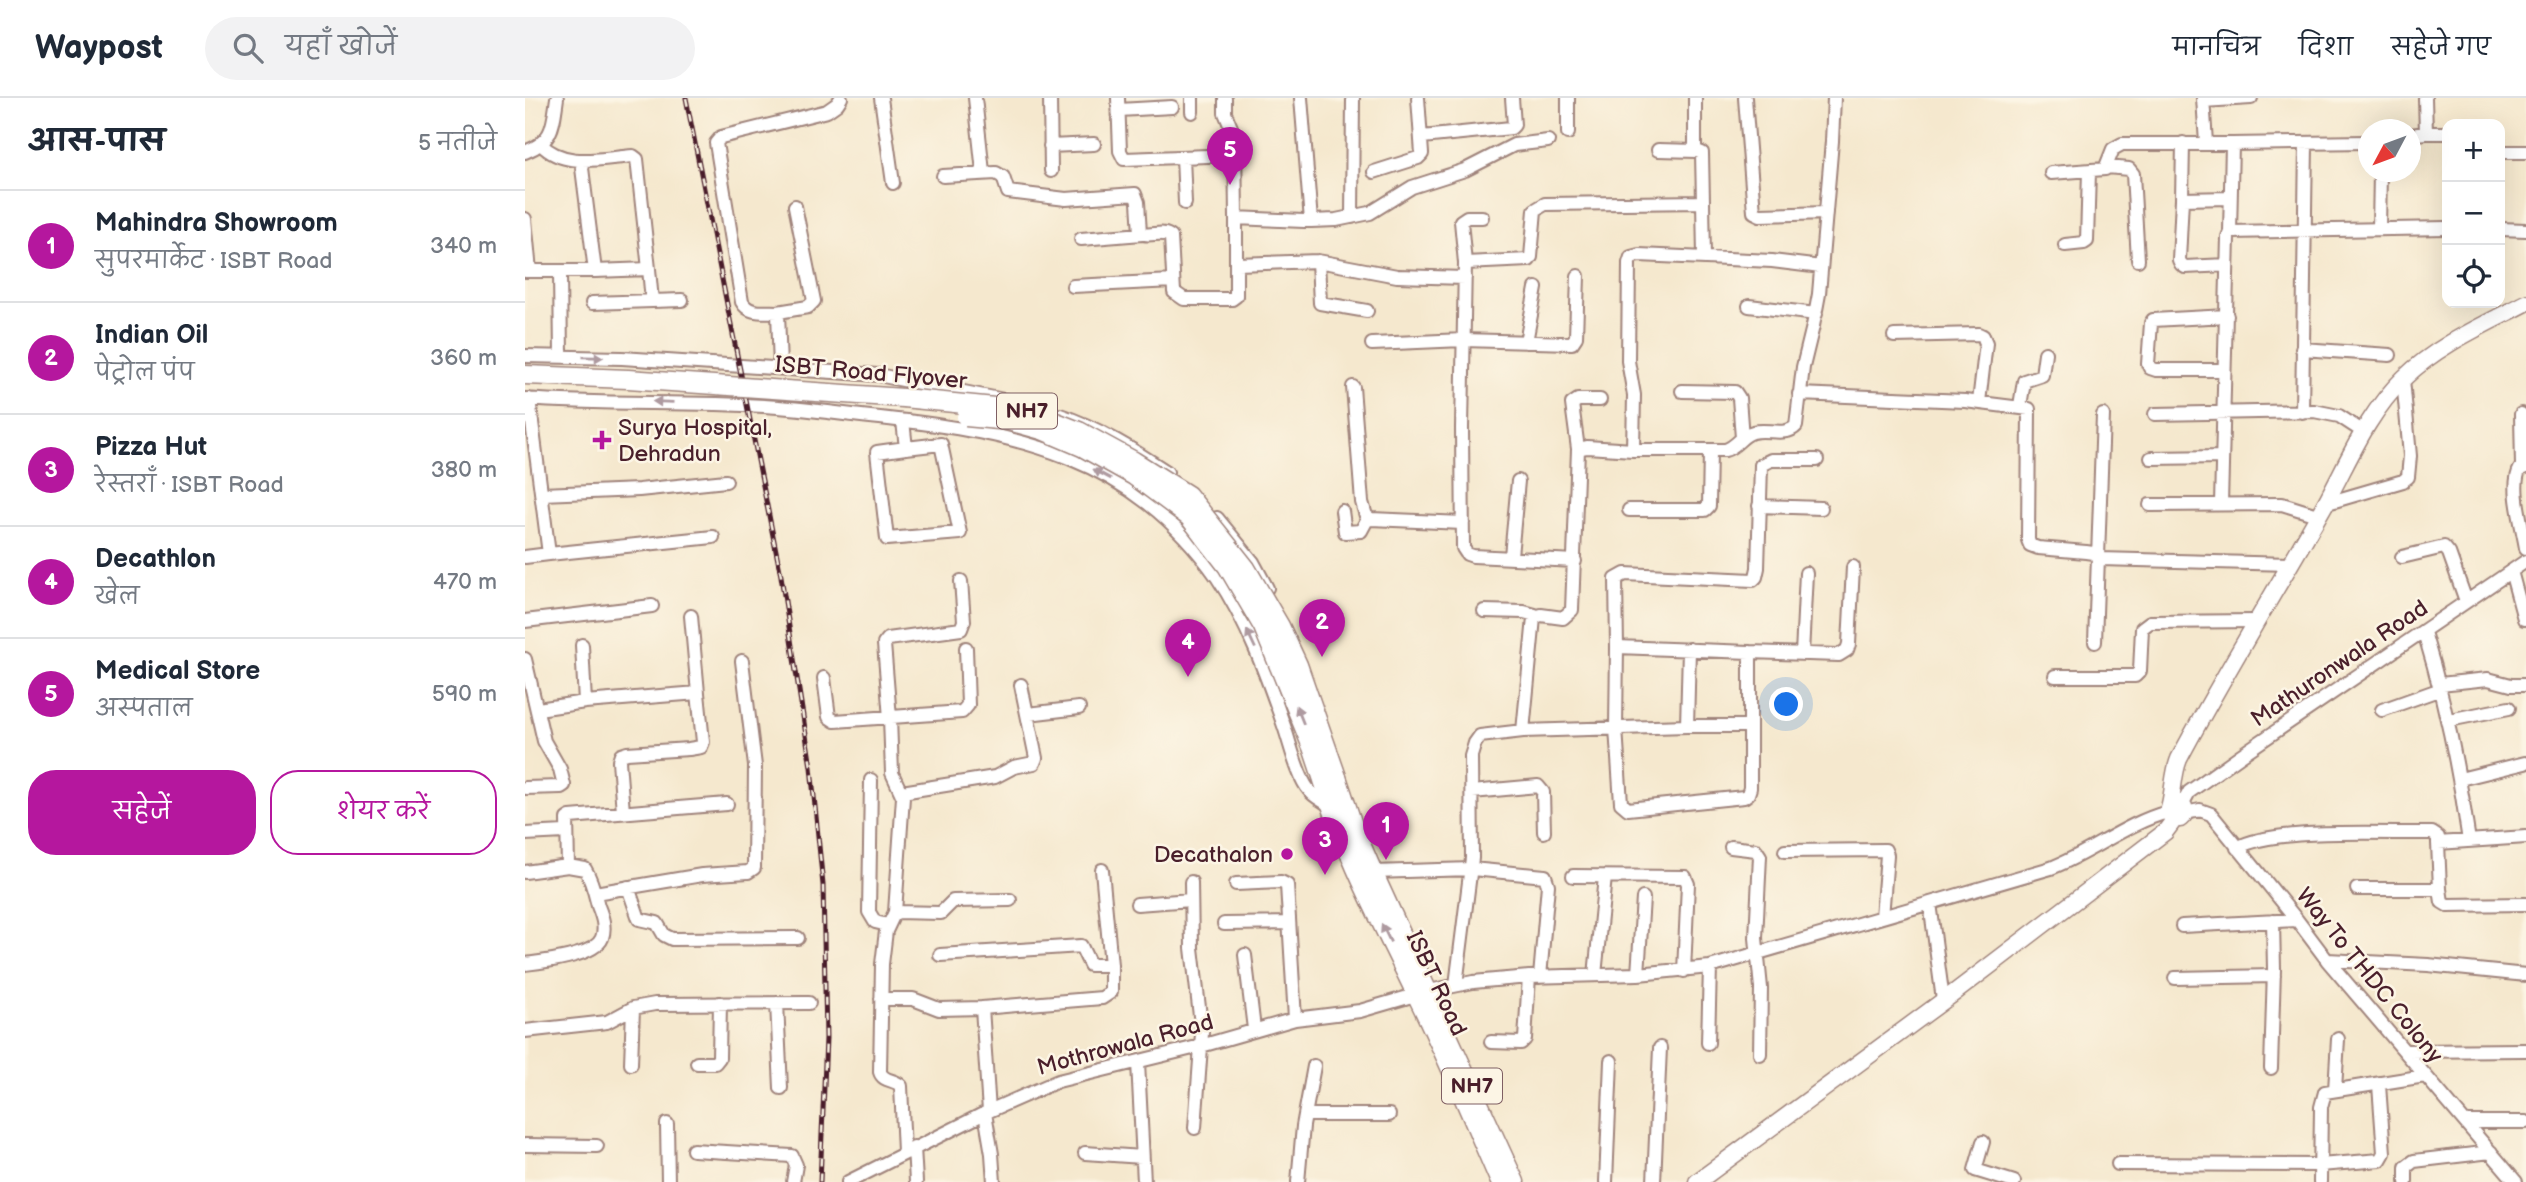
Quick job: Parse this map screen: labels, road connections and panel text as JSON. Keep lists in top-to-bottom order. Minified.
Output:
{"streets":{"highway":["ISBT Road Flyover","NH7","ISBT Road"],"street":["Mathuronwala Road","Way To THDC Colony","Mothrowala Road"]},"crossings":[["ISBT Road Flyover","NH7"],["ISBT Road Flyover","ISBT Road"],["NH7","ISBT Road"],["NH7","Mothrowala Road"],["Mathuronwala Road","Way To THDC Colony"],["Mathuronwala Road","Mothrowala Road"],["Way To THDC Colony","Mothrowala Road"],["ISBT Road","Mothrowala Road"]],"one_way":["ISBT Road Flyover"],"places":{"health":["Surya Hospital, Dehradun"],"other":["Decathalon"]},"north":"bottom left","page":{"header":"Waypost","search":"यहाँ खोजें","nav":["मानचित्र","दिशा","सहेजे गए"],"heading":["आस-पास","5 नतीजे"],"map_buttons":["+","−"],"pins":["5","2","4","1","3"],"list":[{"mark":"1","name":"Mahindra Showroom","note":"सुपरमार्केट · ISBT Road","value":"340 m"},{"mark":"2","name":"Indian Oil","note":"पेट्रोल पंप","value":"360 m"},{"mark":"3","name":"Pizza Hut","note":"रेस्तराँ · ISBT Road","value":"380 m"},{"mark":"4","name":"Decathlon","note":"खेल","value":"470 m"},{"mark":"5","name":"Medical Store","note":"अस्पताल","value":"590 m"}],"buttons":["सहेजें","शेयर करें"]}}
